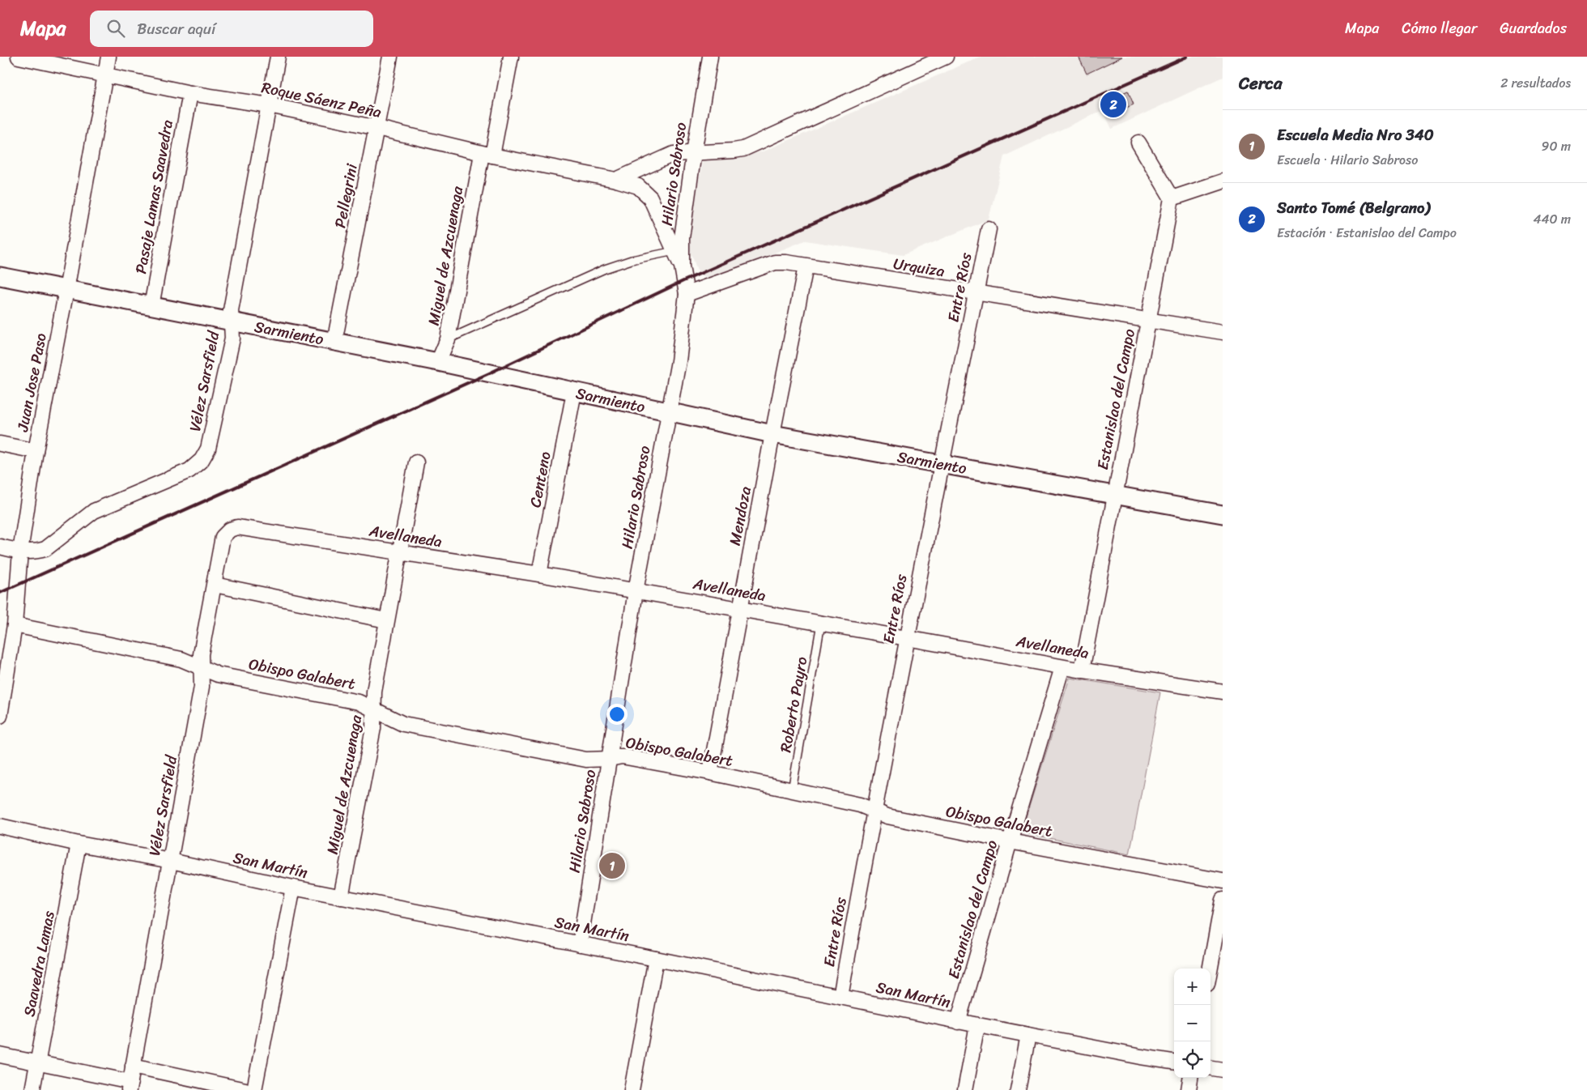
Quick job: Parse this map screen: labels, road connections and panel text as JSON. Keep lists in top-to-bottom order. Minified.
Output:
{"streets":{"street":["Roque Sáenz Peña","Hilario Sabroso","Pellegrini","Pasaje Lamas Saavedra","Miguel de Azcuenaga","Urquiza","Entre Ríos","Sarmiento","Vélez Sarsfield","Juan Jose Paso","Estanislao del Campo","Centeno","Mendoza","Avellaneda","Obispo Galabert","San Martín","Saavedra Lamas"],"lane":["Roberto Payro"]},"crossings":[["Roque Sáenz Peña","Hilario Sabroso"],["Roque Sáenz Peña","Pellegrini"],["Roque Sáenz Peña","Pasaje Lamas Saavedra"],["Roque Sáenz Peña","Miguel de Azcuenaga"],["Roque Sáenz Peña","Vélez Sarsfield"],["Roque Sáenz Peña","Juan Jose Paso"],["Hilario Sabroso","Urquiza"],["Hilario Sabroso","Sarmiento"],["Hilario Sabroso","Avellaneda"],["Hilario Sabroso","Obispo Galabert"],["Hilario Sabroso","San Martín"],["Pellegrini","Sarmiento"],["Pasaje Lamas Saavedra","Sarmiento"],["Miguel de Azcuenaga","Sarmiento"],["Miguel de Azcuenaga","Avellaneda"],["Miguel de Azcuenaga","Obispo Galabert"],["Miguel de Azcuenaga","San Martín"],["Urquiza","Entre Ríos"],["Urquiza","Estanislao del Campo"],["Urquiza","Mendoza"],["Entre Ríos","Sarmiento"],["Entre Ríos","Avellaneda"],["Entre Ríos","Obispo Galabert"],["Entre Ríos","San Martín"],["Sarmiento","Vélez Sarsfield"],["Sarmiento","Juan Jose Paso"],["Sarmiento","Estanislao del Campo"],["Sarmiento","Centeno"],["Sarmiento","Mendoza"],["Vélez Sarsfield","Juan Jose Paso"],["Vélez Sarsfield","Avellaneda"],["Vélez Sarsfield","Obispo Galabert"],["Vélez Sarsfield","San Martín"],["Juan Jose Paso","Obispo Galabert"],["Estanislao del Campo","Avellaneda"],["Estanislao del Campo","Obispo Galabert"],["Estanislao del Campo","San Martín"],["Centeno","Avellaneda"],["Mendoza","Avellaneda"],["Mendoza","Obispo Galabert"],["Avellaneda","Roberto Payro"],["Obispo Galabert","Roberto Payro"],["San Martín","Saavedra Lamas"]],"page":{"header":"Mapa","search":"Buscar aquí","nav":["Mapa","Cómo llegar","Guardados"],"heading":["Cerca","2 resultados"],"pins":["2","1"],"list":[{"mark":"1","name":"Escuela Media Nro 340","note":"Escuela · Hilario Sabroso","value":"90 m"},{"mark":"2","name":"Santo Tomé (Belgrano)","note":"Estación · Estanislao del Campo","value":"440 m"}],"map_buttons":["+","−"]}}
